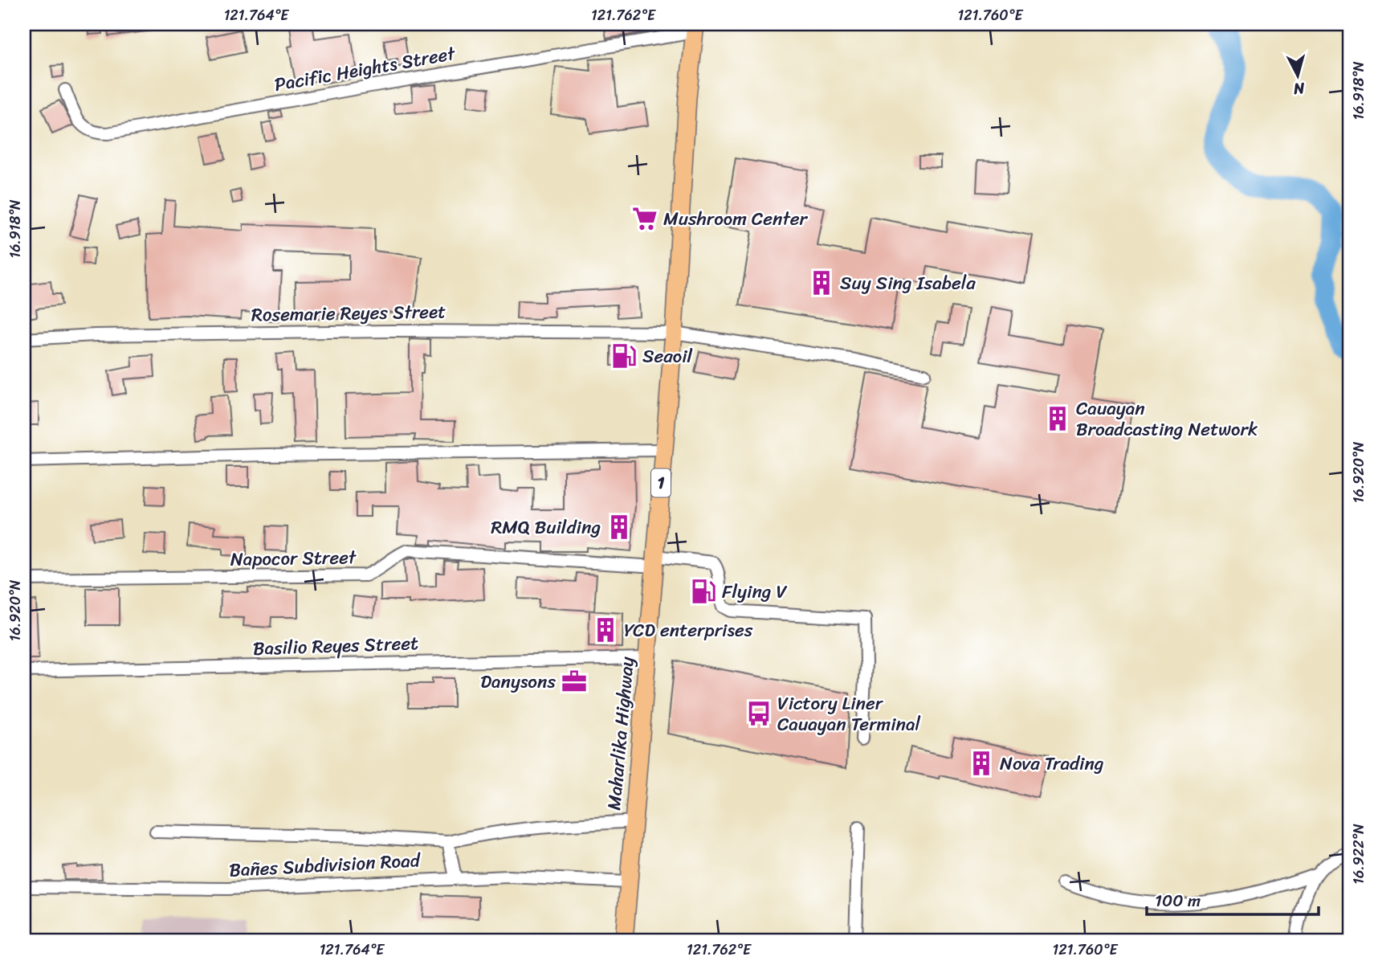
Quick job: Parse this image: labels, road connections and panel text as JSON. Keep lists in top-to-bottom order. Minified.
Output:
{"streets":{"highway":["1","Maharlika Highway"],"street":["Pacific Heights Street","Rosemarie Reyes Street","Napocor Street","Basilio Reyes Street","Bañes Subdivision Road"]},"crossings":[["Pacific Heights Street","Maharlika Highway"],["Rosemarie Reyes Street","Maharlika Highway"],["Napocor Street","Maharlika Highway"],["Basilio Reyes Street","Maharlika Highway"],["Maharlika Highway","Bañes Subdivision Road"]],"places":{"supermarket":["Mushroom Center"],"building":["Suy Sing Isabela","Cauayan Broadcasting Network","RMQ Building","YCD enterprises","Nova Trading"],"fuel station":["Seaoil","Flying V"],"office":["Danysons"],"bus stop":["Victory Liner Cauayan Terminal"]},"scale_bar":"100 m","north":"bottom","coordinates":["121.764°E","121.762°E","121.760°E","16.918°N","16.920°N","16.922°N"]}
